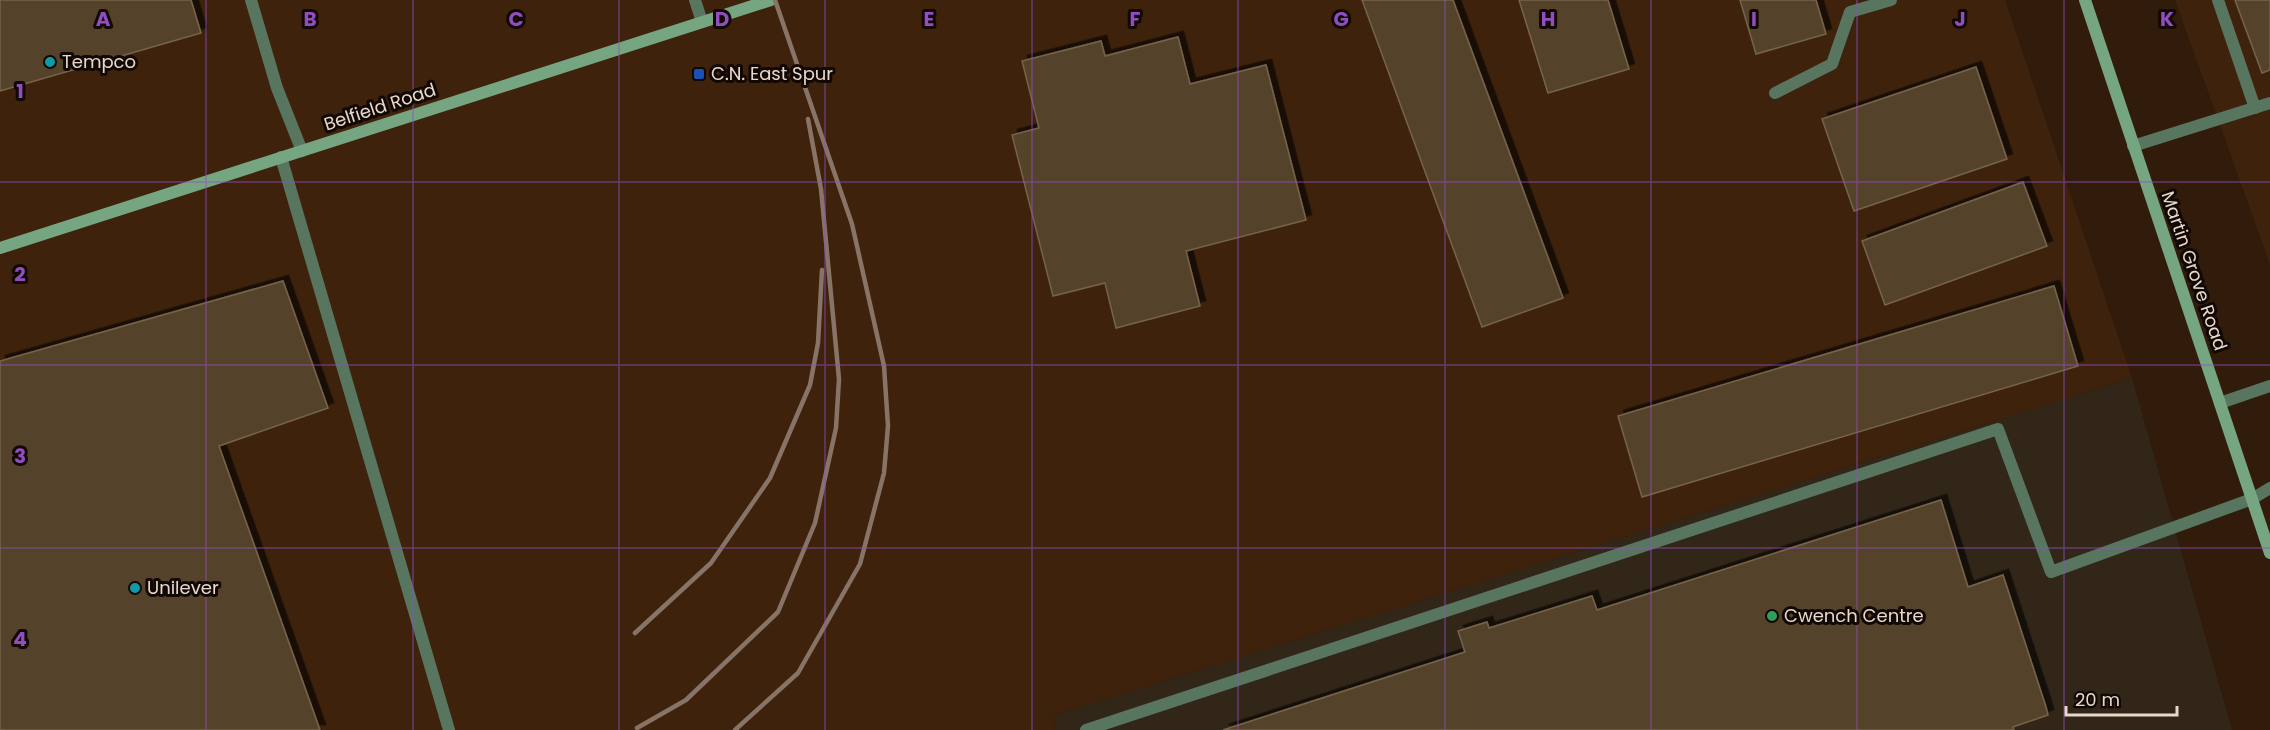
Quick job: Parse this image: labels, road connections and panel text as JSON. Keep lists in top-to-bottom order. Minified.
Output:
{"streets":{"main road":["Belfield Road","Martin Grove Road"]},"places":{"other":["Tempco","Unilever","Cwench Centre"],"transit":["C.N. East Spur"]},"scale_bar":"20 m","grid":{"columns":["A","B","C","D","E","F","G","H","I","J","K"],"rows":["1","2","3","4"]}}
